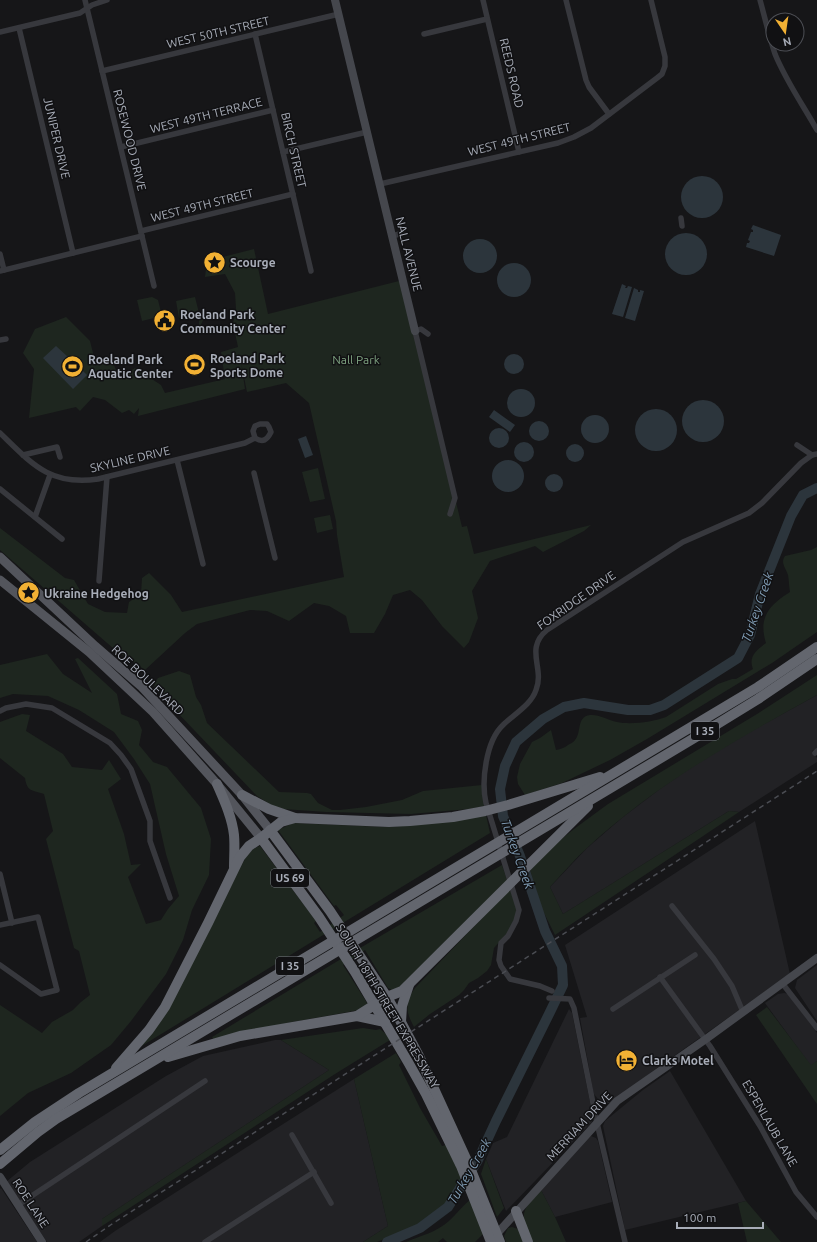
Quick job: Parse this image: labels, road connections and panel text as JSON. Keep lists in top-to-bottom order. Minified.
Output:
{"streets":{"highway":["I 35","US 69","SOUTH 18TH STREET EXPRESSWAY"],"main road":["NALL AVENUE","ROE BOULEVARD","MERRIAM DRIVE","ROE LANE"],"street":["WEST 50TH STREET","REEDS ROAD","WEST 49TH TERRACE","JUNIPER DRIVE","WEST 49TH STREET","ROSEWOOD DRIVE","BIRCH STREET","SKYLINE DRIVE","FOXRIDGE DRIVE","ESPENLAUB LANE"]},"crossings":[["WEST 50TH STREET","ROSEWOOD DRIVE"],["WEST 50TH STREET","BIRCH STREET"],["WEST 50TH STREET","NALL AVENUE"],["REEDS ROAD","WEST 49TH STREET"],["WEST 49TH TERRACE","ROSEWOOD DRIVE"],["WEST 49TH TERRACE","BIRCH STREET"],["JUNIPER DRIVE","WEST 49TH STREET"],["WEST 49TH STREET","ROSEWOOD DRIVE"],["WEST 49TH STREET","BIRCH STREET"],["WEST 49TH STREET","NALL AVENUE"],["ROE BOULEVARD","SOUTH 18TH STREET EXPRESSWAY"],["SOUTH 18TH STREET EXPRESSWAY","MERRIAM DRIVE"],["ESPENLAUB LANE","MERRIAM DRIVE"]],"water":["Turkey Creek"],"parks":["Nall Park"],"places":{"place":["Scourge","Ukraine Hedgehog"],"public building":["Roeland Park Community Center"],"sports":["Roeland Park Sports Dome","Roeland Park Aquatic Center"],"hotel":["Clarks Motel"]},"scale_bar":"100 m","north":"bottom"}
